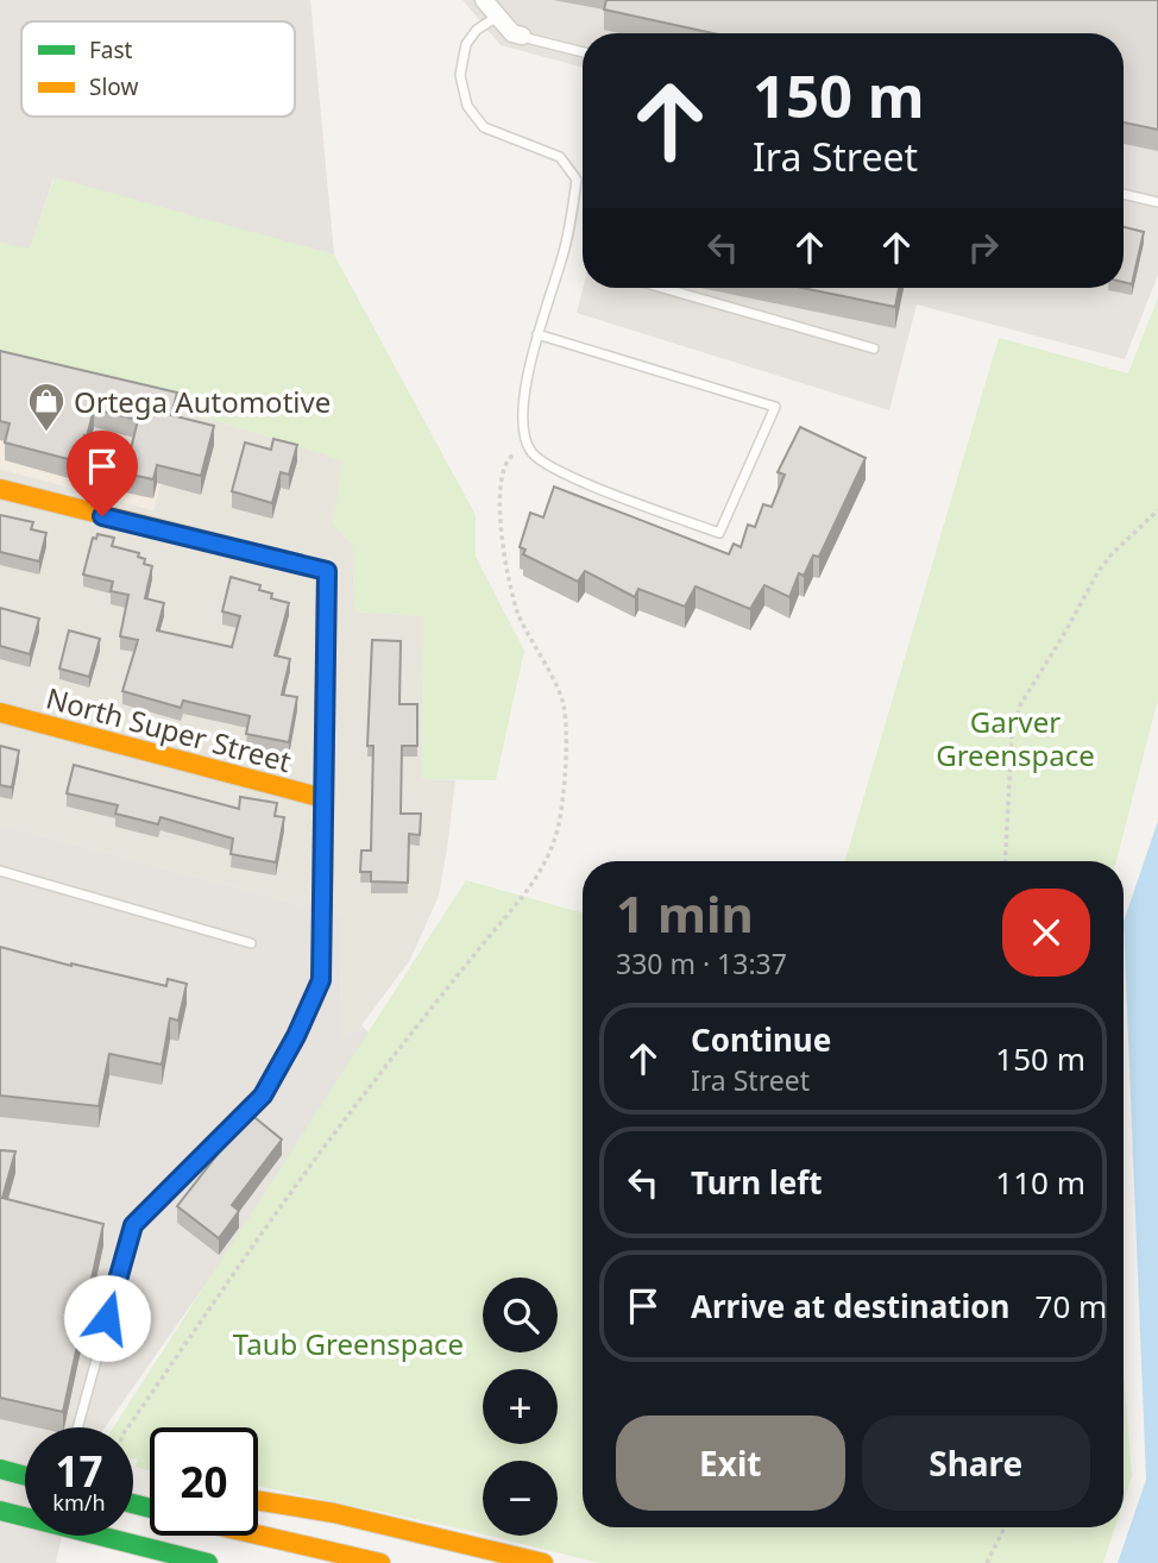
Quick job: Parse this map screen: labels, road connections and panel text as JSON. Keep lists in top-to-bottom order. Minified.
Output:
{"streets":{"street":["North Super Street"]},"parks":["Garver Greenspace","Taub Greenspace"],"places":{"shop":["Ortega Automotive"]},"legend":["Fast","Slow"],"page":{"turn":["150 m","Ira Street"],"heading":["1 min","330 m · 13:37"],"list":[{"name":"Continue","note":"Ira Street","value":"150 m"},{"name":"Turn left","value":"110 m"},{"name":"Arrive at destination","value":"70 m"}],"map_buttons":["+","−"],"buttons":["Exit","Share"],"speed":"17 km/h","limit":"20"}}
